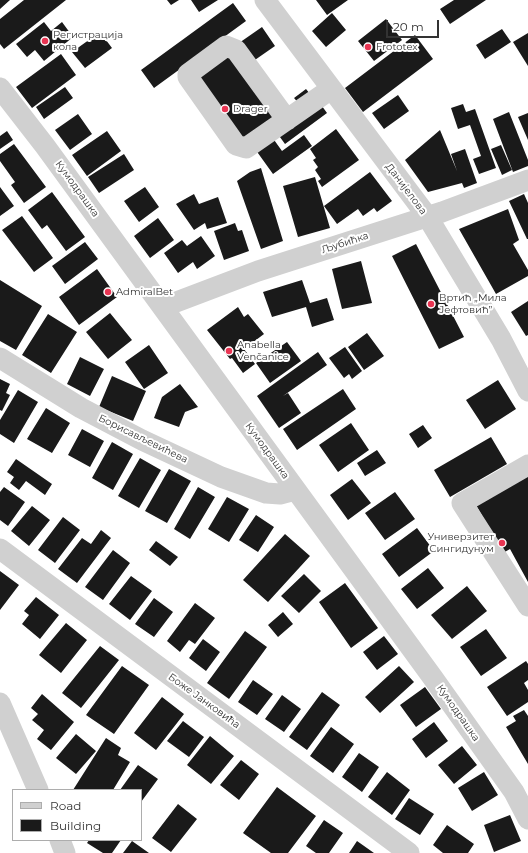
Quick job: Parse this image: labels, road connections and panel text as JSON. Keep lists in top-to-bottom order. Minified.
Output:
{"streets":{"street":["Кумодрашка","Данијелова","Љубићка","Борисављевићева","Боже Јанковића"]},"crossings":[["Кумодрашка","Љубићка"],["Кумодрашка","Борисављевићева"],["Данијелова","Љубићка"]],"places":["Регистрација кола","Frototex","Drager","AdmiralBet","Вртић „Мила Јефтовић”","Anabella Venčanice","Универзитет Сингидунум"],"legend":["Road","Building"],"scale_bar":"20 m"}
